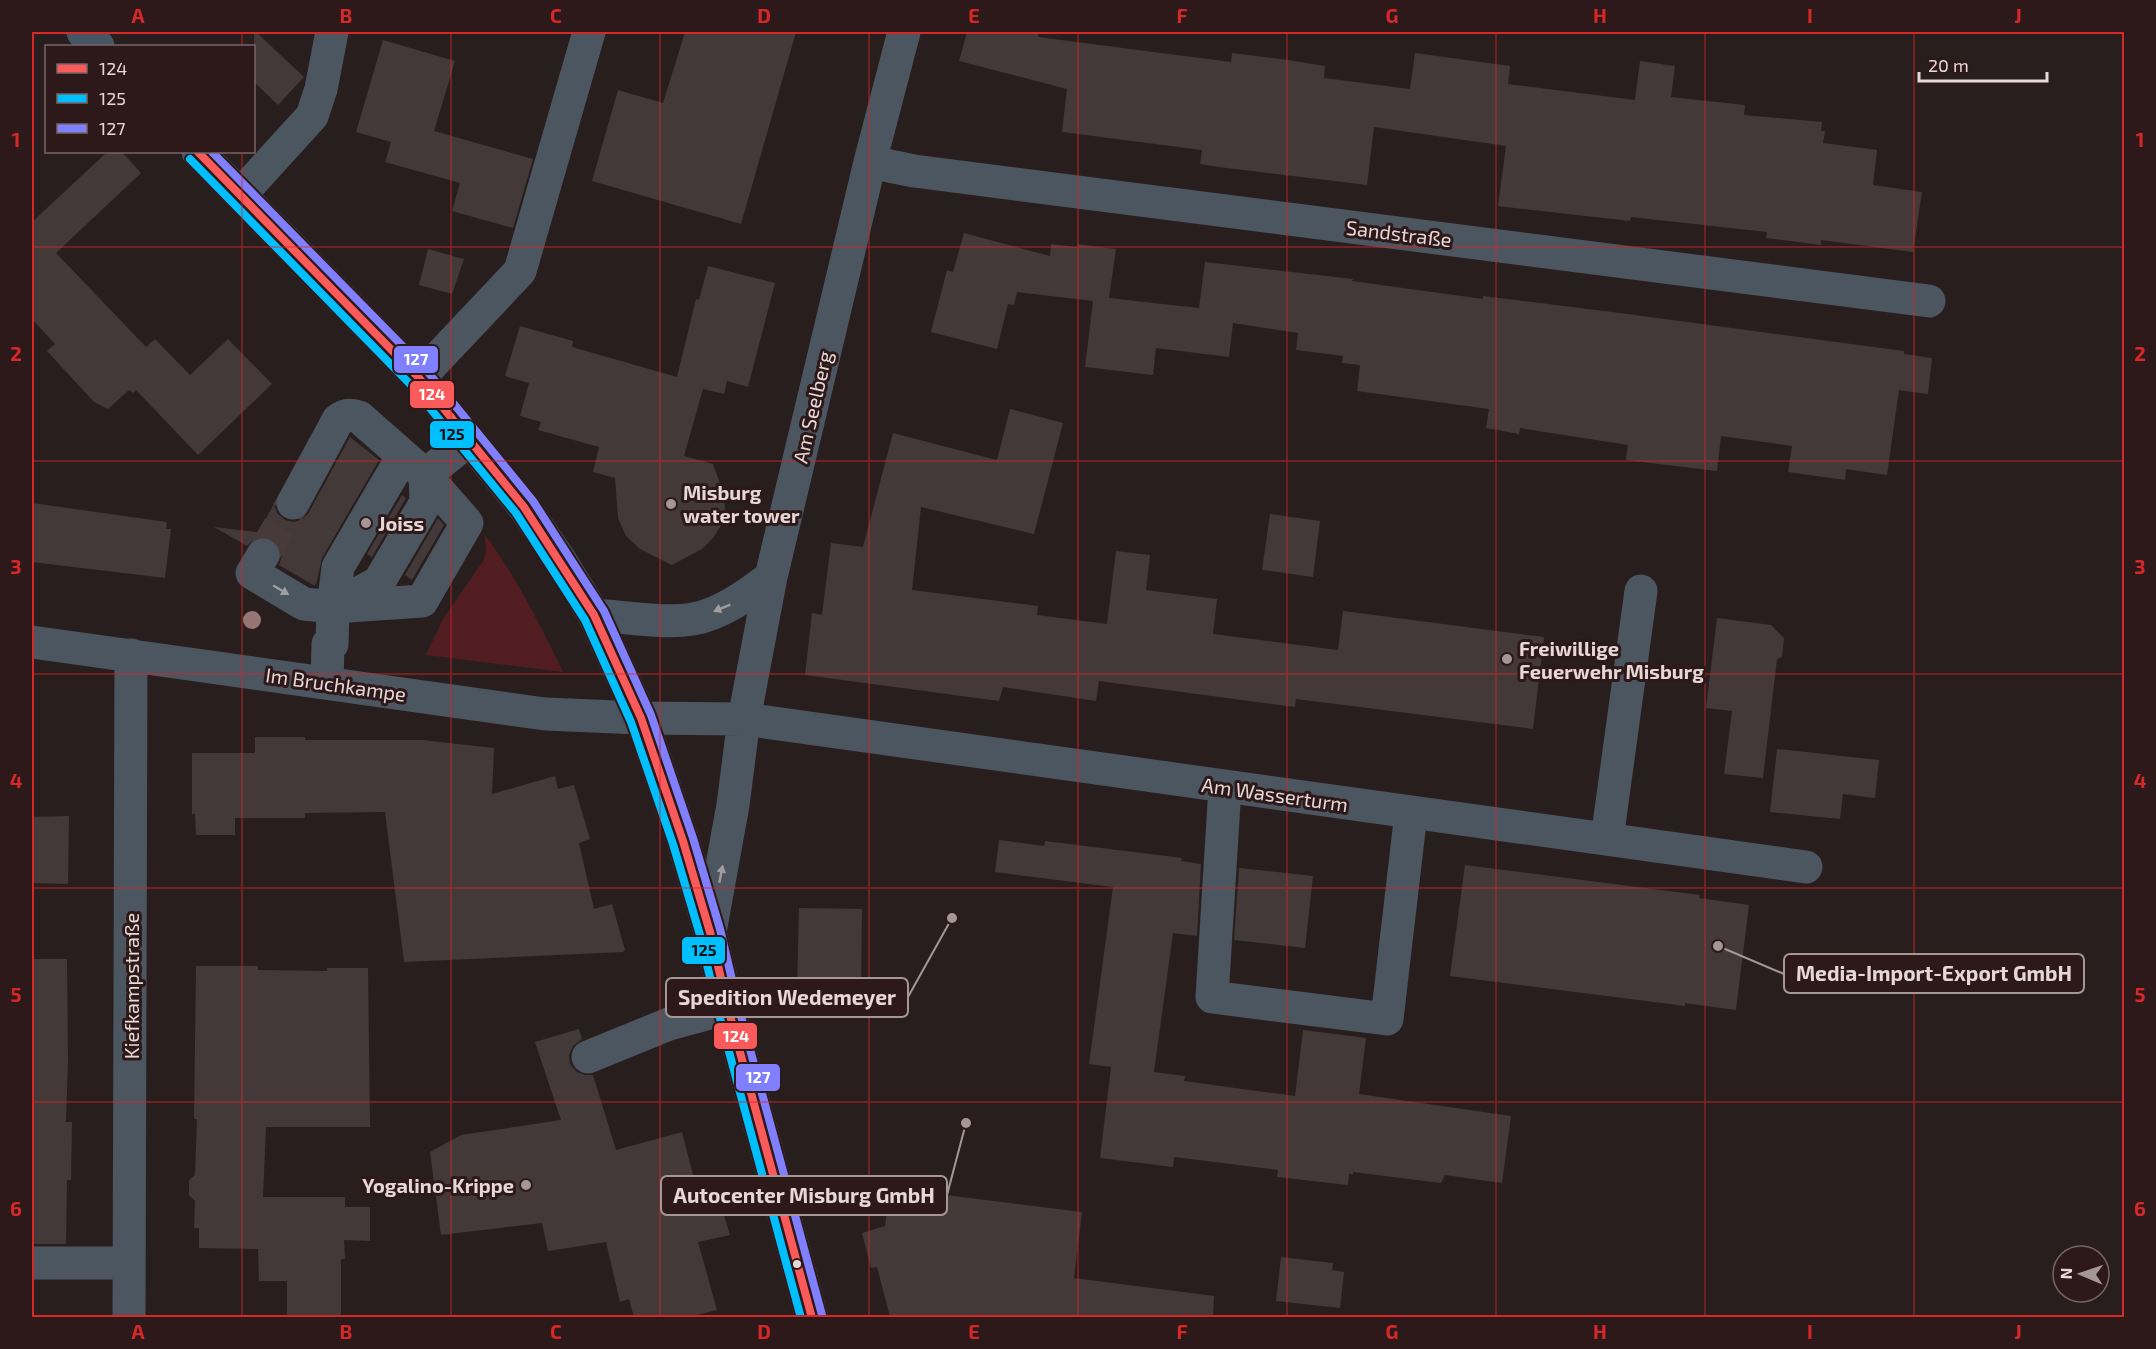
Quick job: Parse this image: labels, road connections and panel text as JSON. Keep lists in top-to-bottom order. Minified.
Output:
{"streets":{"street":["Sandstraße","Am Seelberg","Im Bruchkampe","Am Wasserturm","Kiefkampstraße"]},"crossings":[["Sandstraße","Am Seelberg"],["Am Seelberg","Am Wasserturm"],["Im Bruchkampe","Kiefkampstraße"]],"places":["Misburg water tower","Joiss","Freiwillige Feuerwehr Misburg","Spedition Wedemeyer","Media-Import-Export GmbH","Autocenter Misburg GmbH","Yogalino-Krippe"],"lines":["transit line 124","transit line 127","transit line 125"],"legend":["124","125","127"],"scale_bar":"20 m","north":"left","grid":{"columns":["A","B","C","D","E","F","G","H","I","J"],"rows":["1","2","3","4","5","6"]}}
